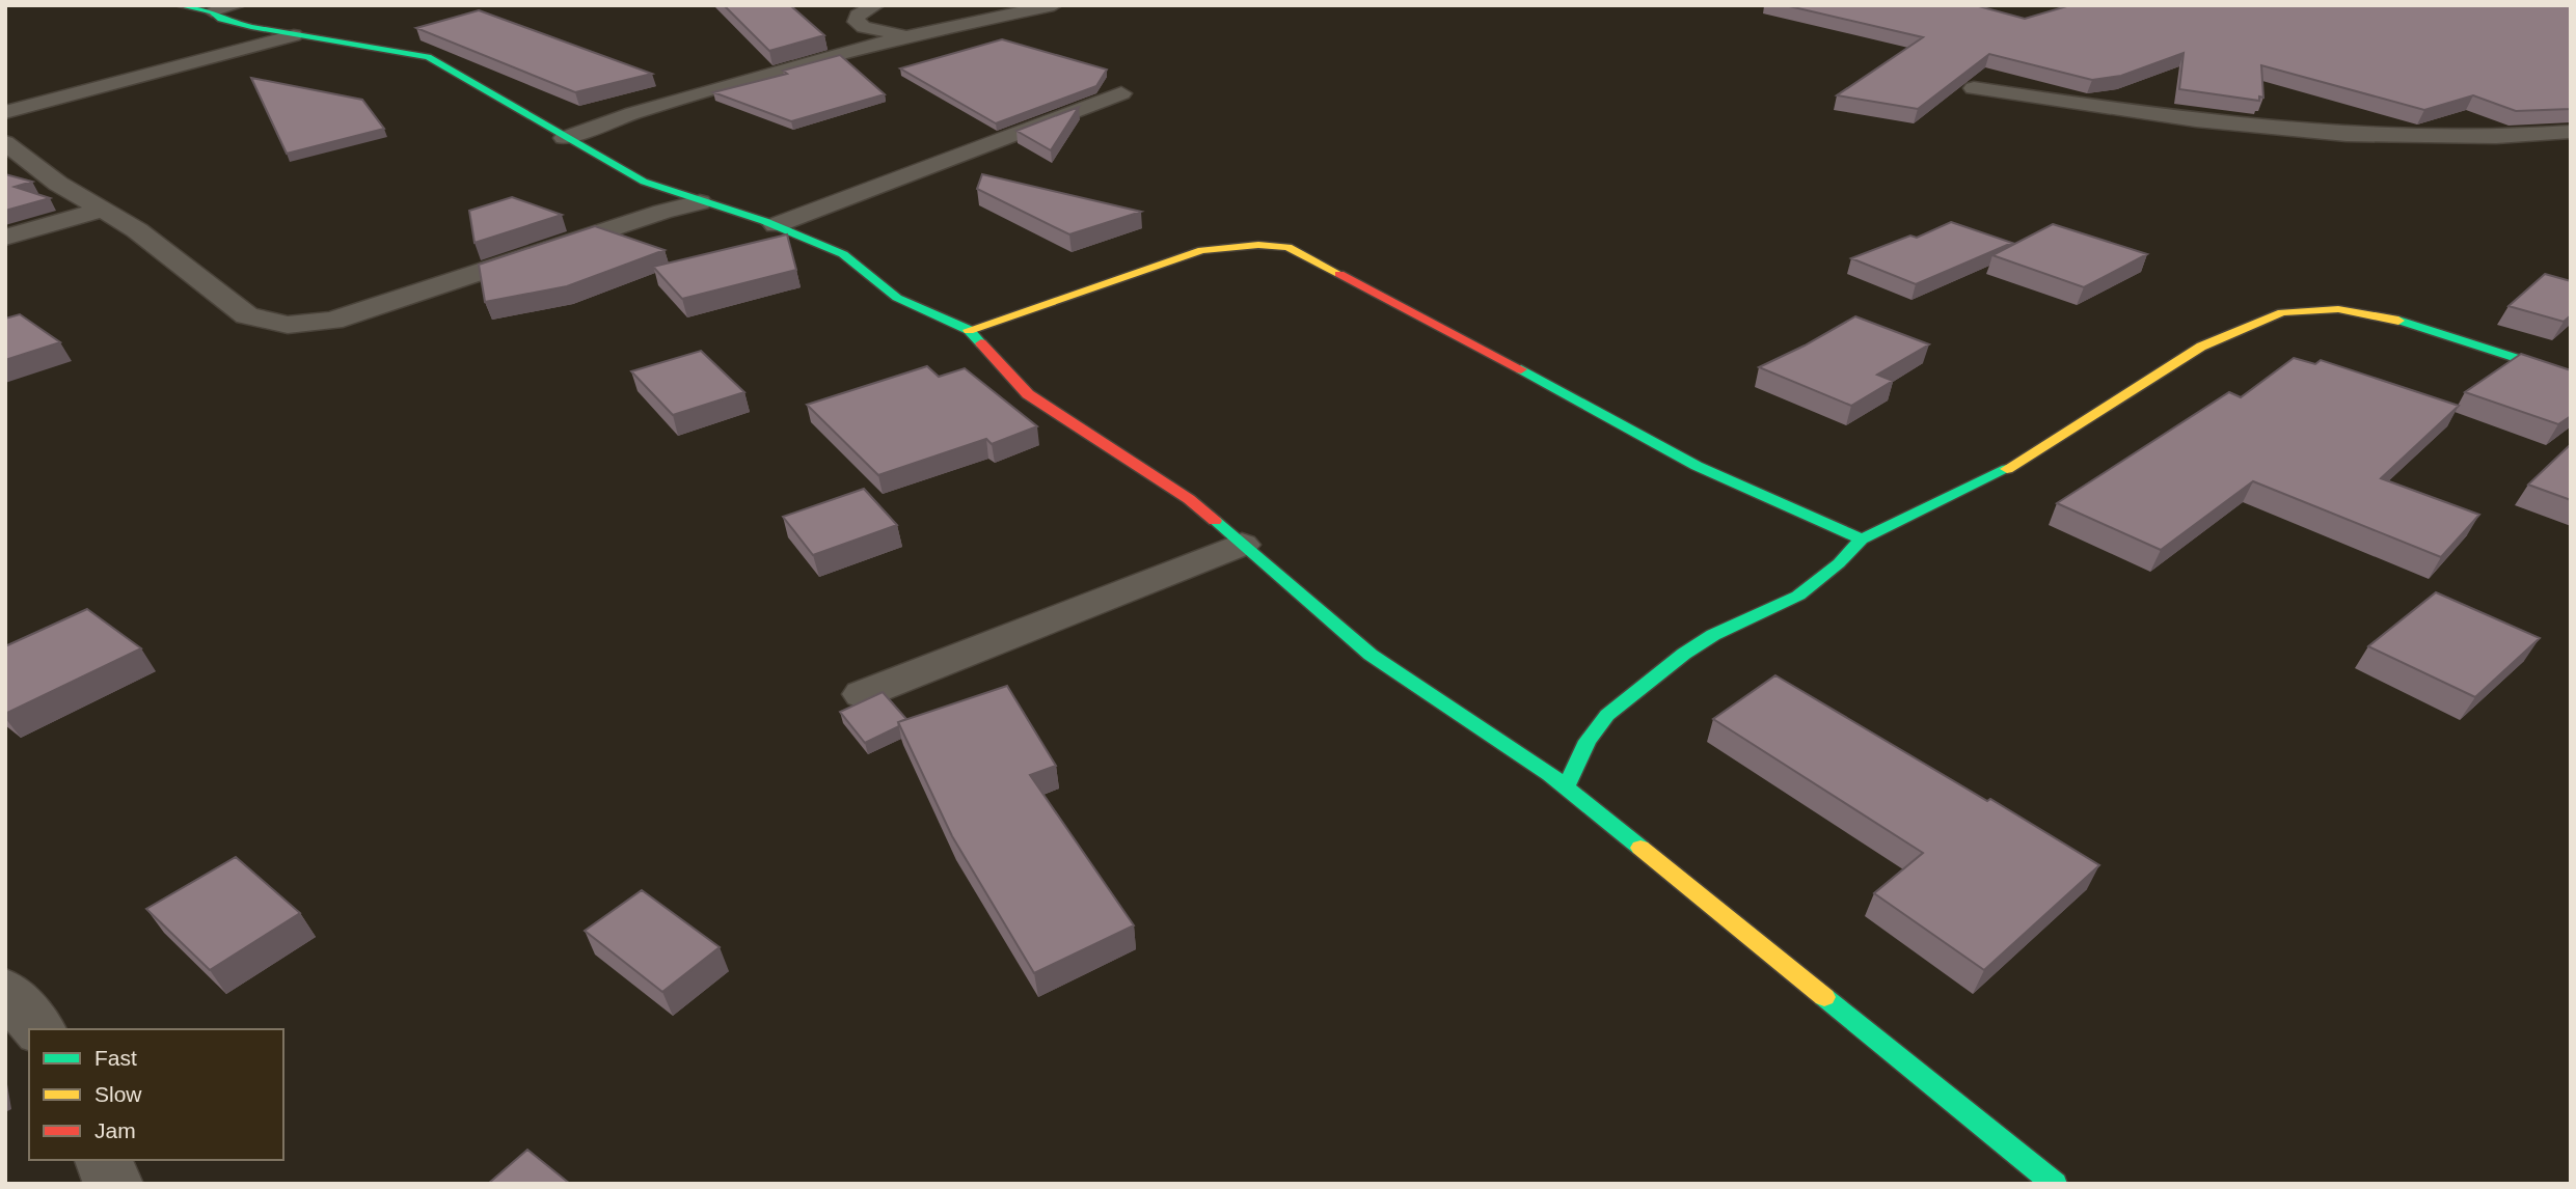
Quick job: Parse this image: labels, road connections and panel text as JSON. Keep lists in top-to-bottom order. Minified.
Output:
{"legend":["Fast","Slow","Jam"]}
